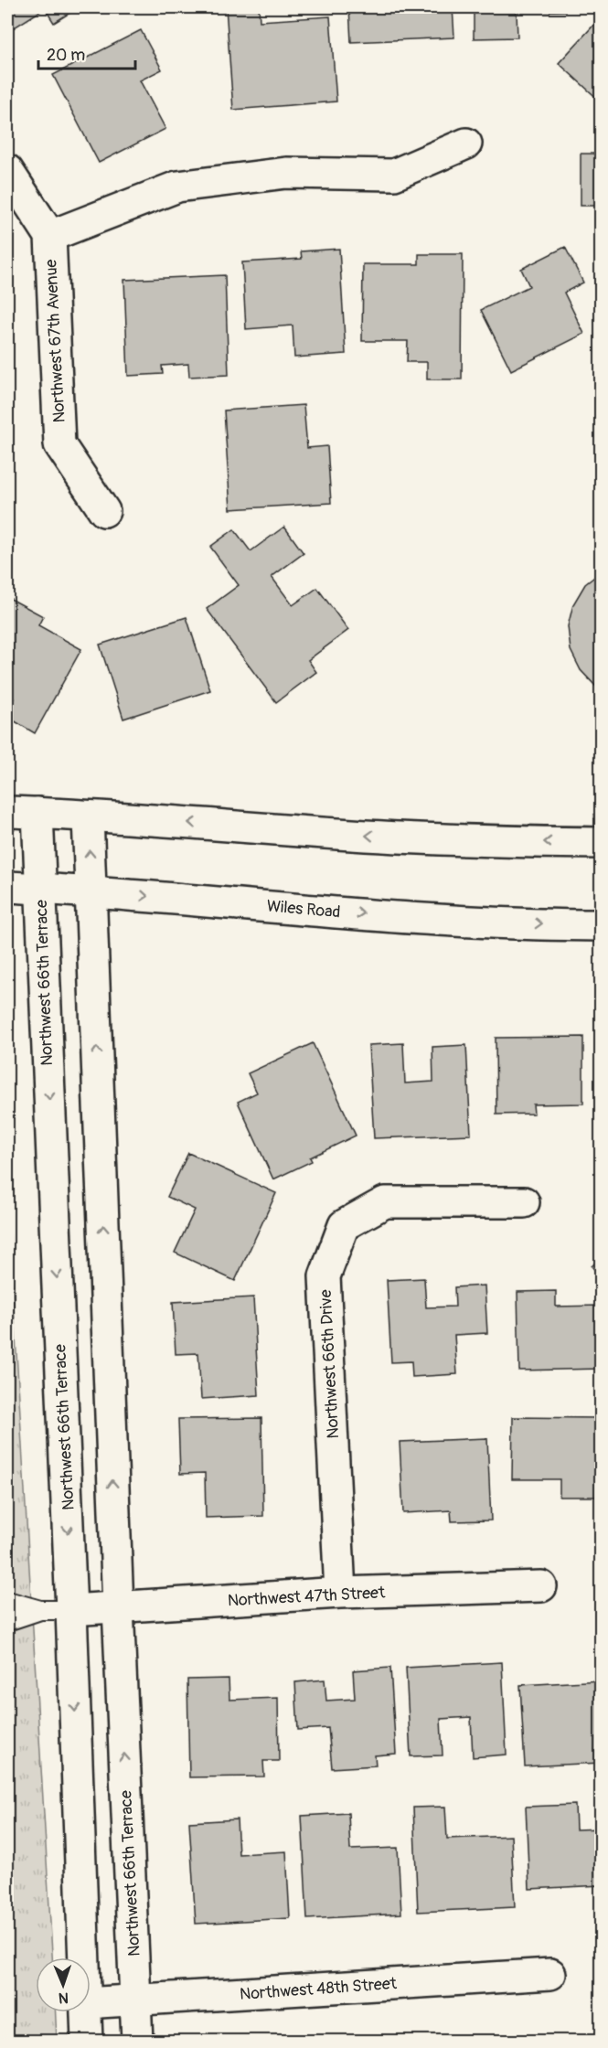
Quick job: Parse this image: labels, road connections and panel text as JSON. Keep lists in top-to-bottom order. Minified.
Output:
{"streets":{"street":["Northwest 67th Avenue","Wiles Road","Northwest 66th Terrace","Northwest 66th Drive","Northwest 47th Street","Northwest 48th Street"]},"crossings":[["Wiles Road","Northwest 66th Terrace"],["Northwest 66th Terrace","Northwest 47th Street"],["Northwest 66th Terrace","Northwest 48th Street"],["Northwest 66th Drive","Northwest 47th Street"]],"scale_bar":"20 m","north":"bottom"}
